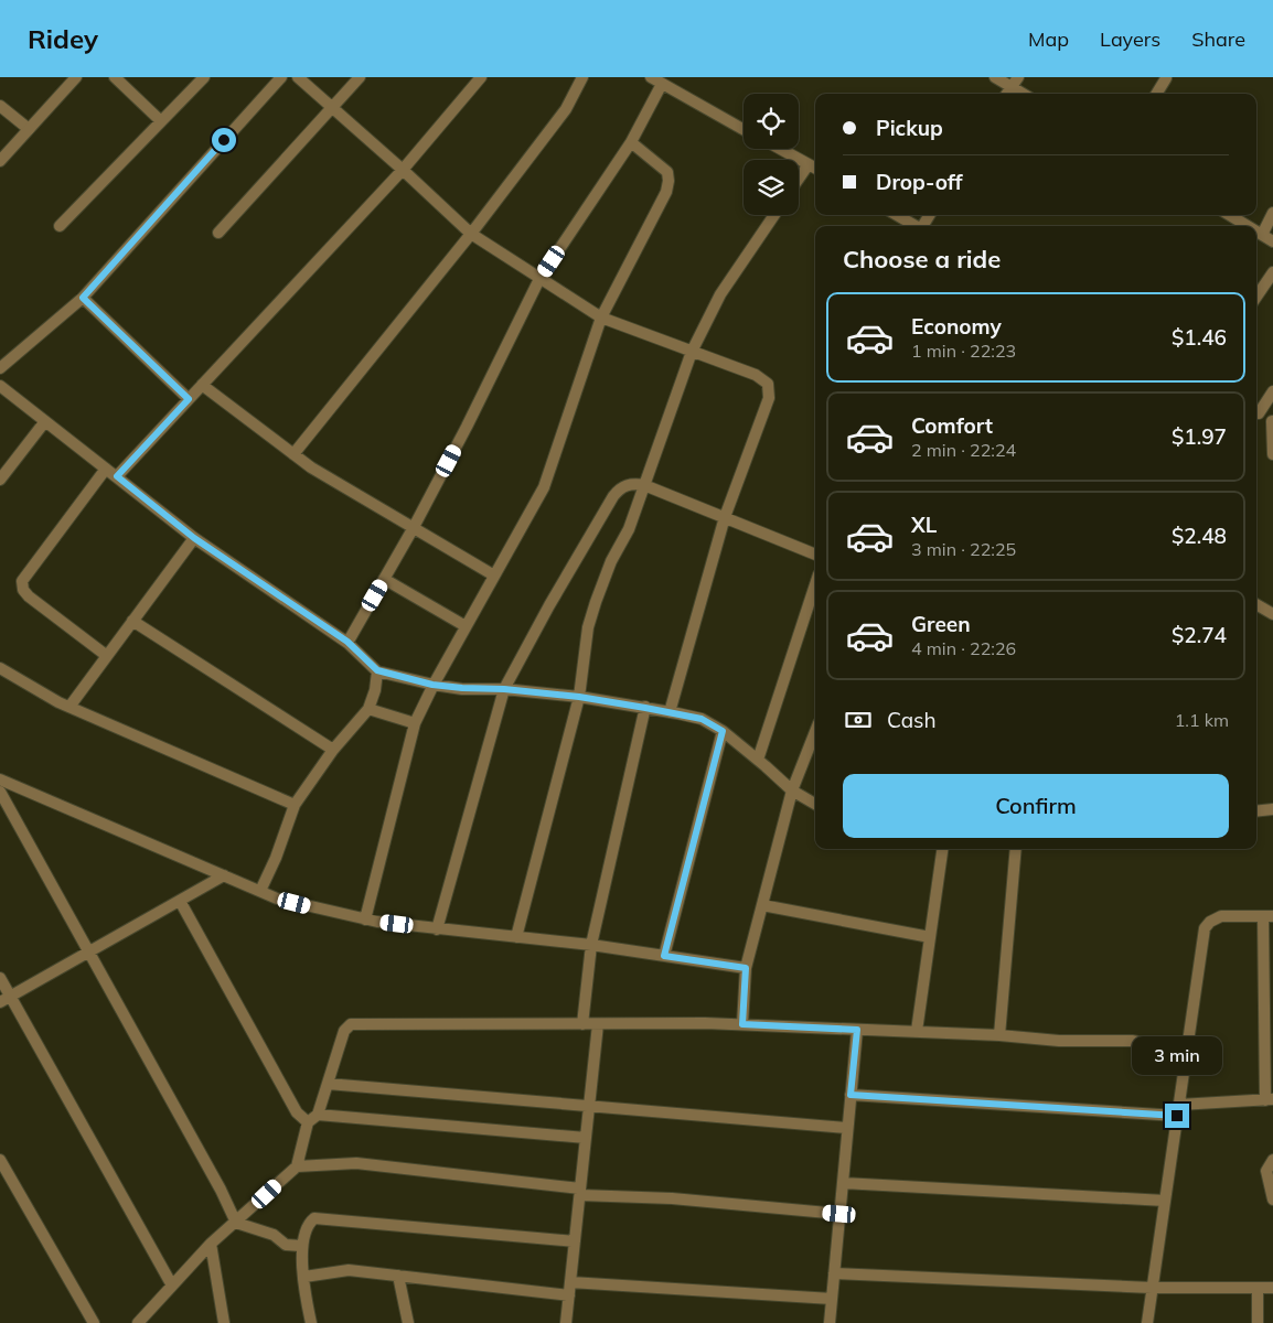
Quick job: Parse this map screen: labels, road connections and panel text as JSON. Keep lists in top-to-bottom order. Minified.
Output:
{"page":{"header":"Ridey","nav":["Map","Layers","Share"],"banner":["Pickup","Drop-off"],"heading":"Choose a ride","list":[{"name":"Economy","note":"1 min · 22:23","value":"$1.46"},{"name":"Comfort","note":"2 min · 22:24","value":"$1.97"},{"name":"XL","note":"3 min · 22:25","value":"$2.48"},{"name":"Green","note":"4 min · 22:26","value":"$2.74"}],"pay":["Cash","1.1 km"],"buttons":"Confirm","bubble":"3 min"}}
